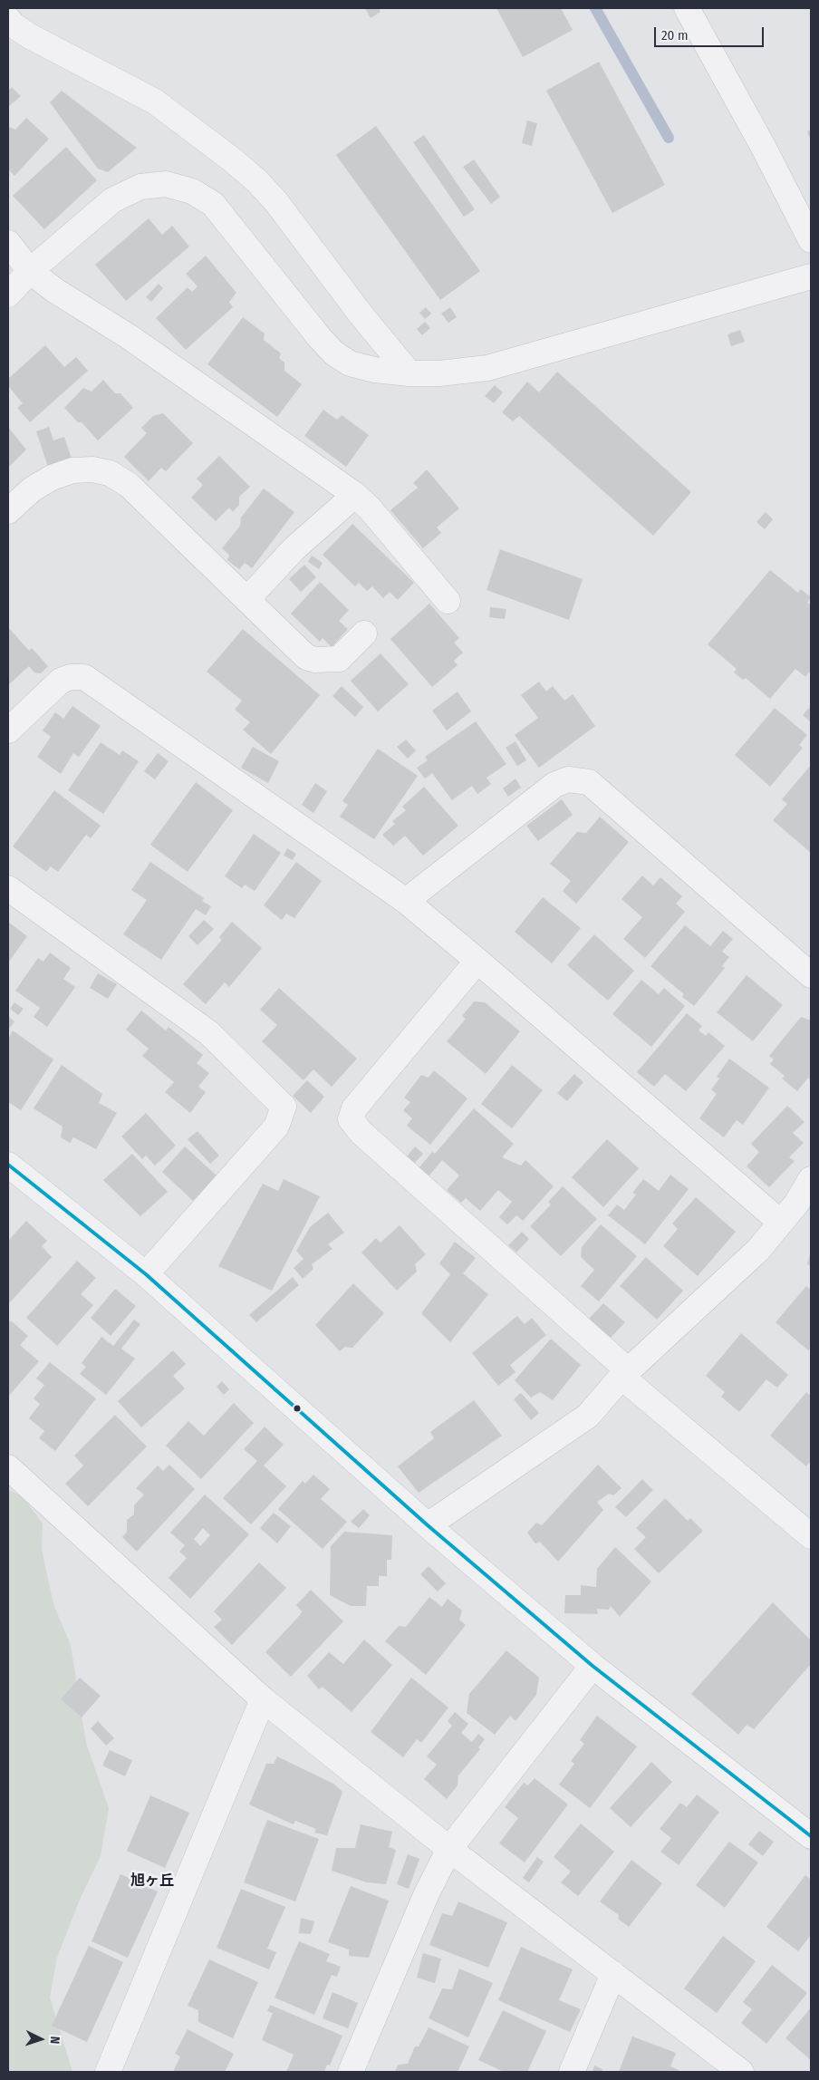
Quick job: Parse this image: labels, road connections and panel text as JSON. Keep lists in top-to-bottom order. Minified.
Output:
{"districts":["旭ヶ丘"],"scale_bar":"20 m","north":"right"}
